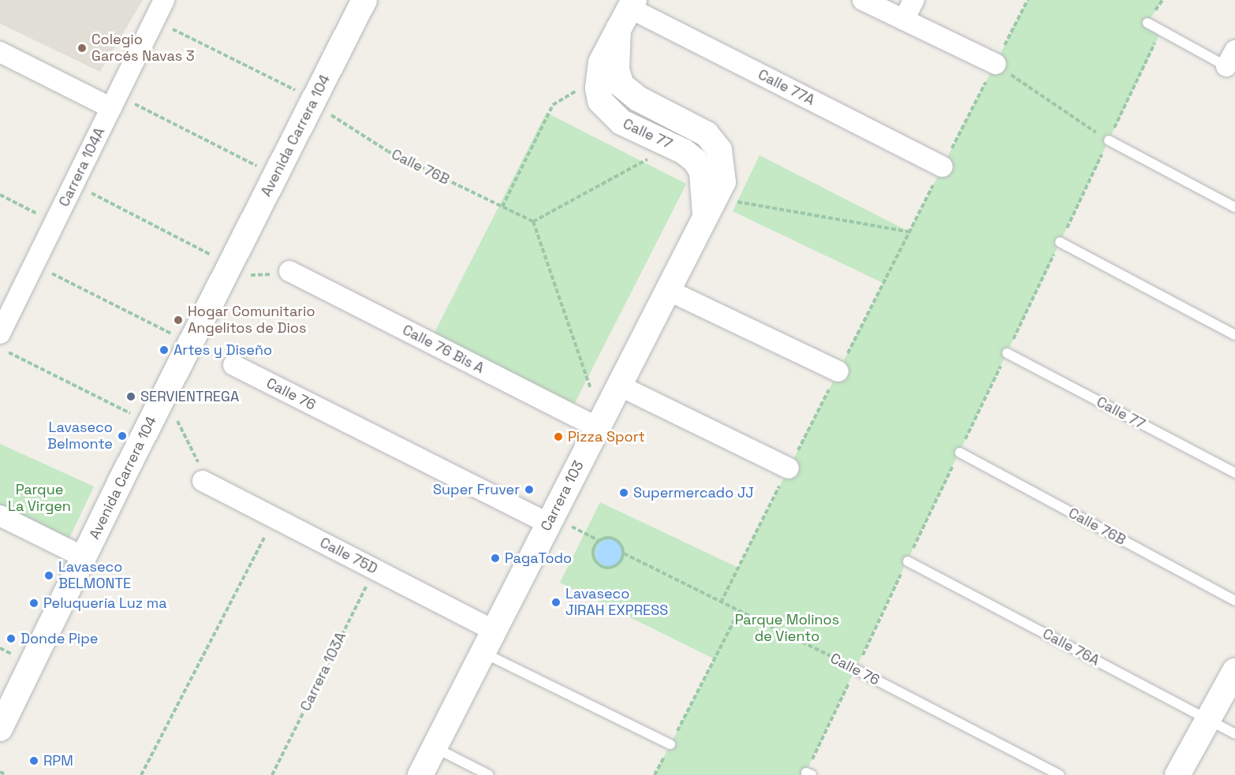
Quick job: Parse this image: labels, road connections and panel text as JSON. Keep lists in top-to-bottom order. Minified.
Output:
{"streets":{"street":["Calle 77A","Calle 77","Avenida Carrera 104","Carrera 104A","Calle 76 Bis A","Calle 76","Carrera 103","Calle 75D"],"lane":["Calle 76B","Calle 76A"],"path":["Carrera 103A"]},"crossings":[["Calle 77A","Calle 77"],["Calle 77","Carrera 103"],["Avenida Carrera 104","Calle 76B"],["Carrera 104A","Calle 76B"],["Calle 76 Bis A","Carrera 103"],["Calle 76","Carrera 103"],["Carrera 103","Calle 75D"],["Calle 75D","Carrera 103A"]],"parks":["Parque La Virgen","Parque Molinos de Viento"],"places":["Colegio Garcés Navas 3","Hogar Comunitario Angelitos de Dios","Artes y Diseño","SERVIENTREGA","Lavaseco Belmonte","Pizza Sport","Super Fruver","Supermercado JJ","PagaTodo","Lavaseco BELMONTE","Lavaseco JIRAH EXPRESS","Peluquería Luz ma","Donde Pipe","RPM"]}
